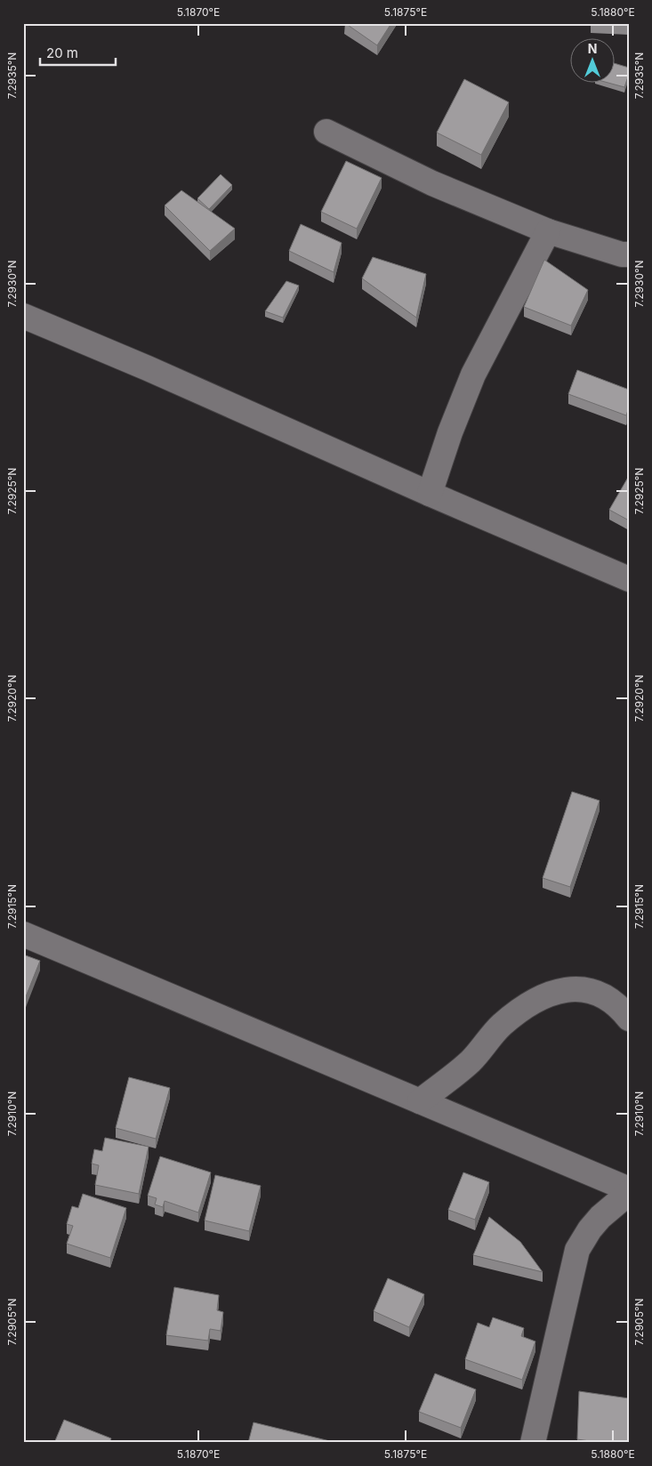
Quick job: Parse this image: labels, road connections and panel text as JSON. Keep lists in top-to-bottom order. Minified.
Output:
{"scale_bar":"20 m","north":"top","coordinates":["5.1870°E","5.1875°E","5.1880°E","7.2935°N","7.2930°N","7.2925°N","7.2920°N","7.2915°N","7.2910°N","7.2905°N"]}
